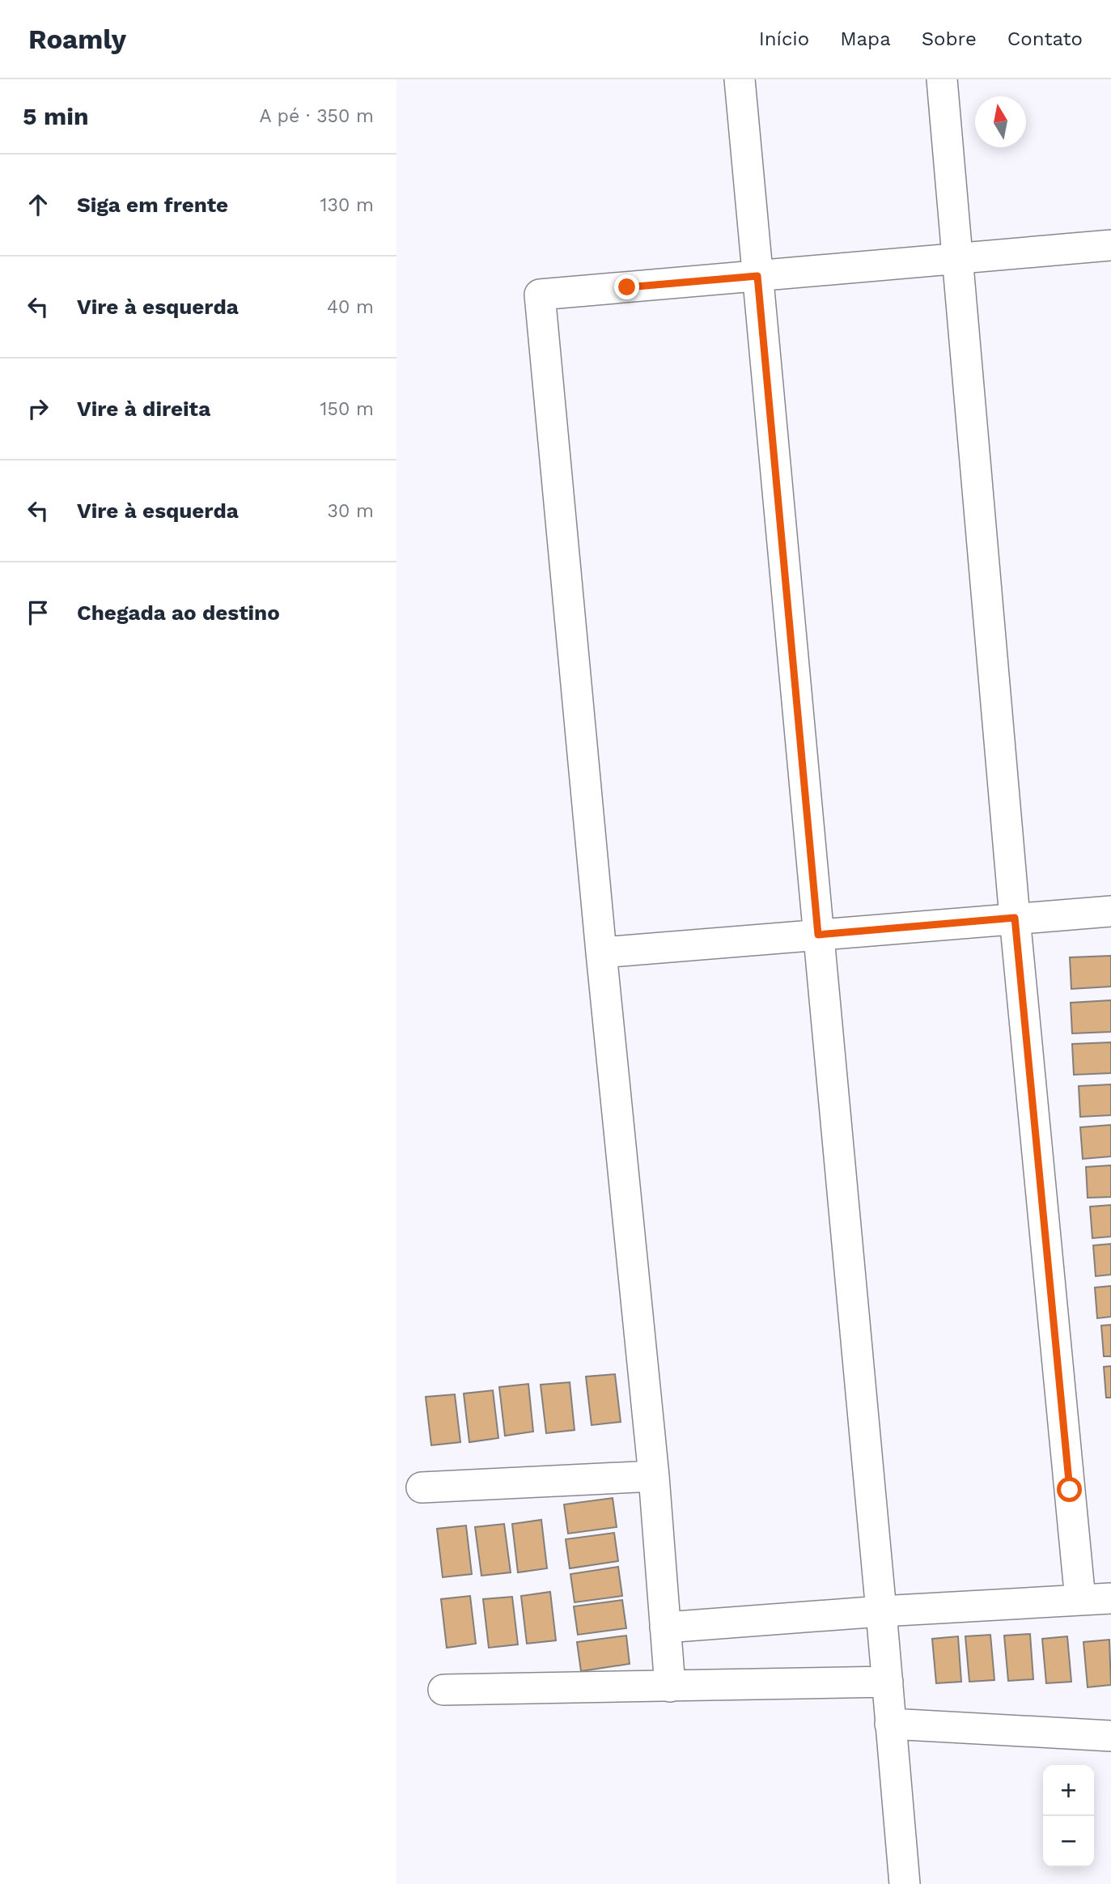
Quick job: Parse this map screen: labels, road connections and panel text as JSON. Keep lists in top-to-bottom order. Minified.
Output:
{"north":"top","page":{"header":"Roamly","nav":["Início","Mapa","Sobre","Contato"],"heading":["5 min","A pé · 350 m"],"list":[["Siga em frente","130 m"],["Vire à esquerda","40 m"],["Vire à direita","150 m"],["Vire à esquerda","30 m"],"Chegada ao destino"],"map_buttons":["+","−"]}}
